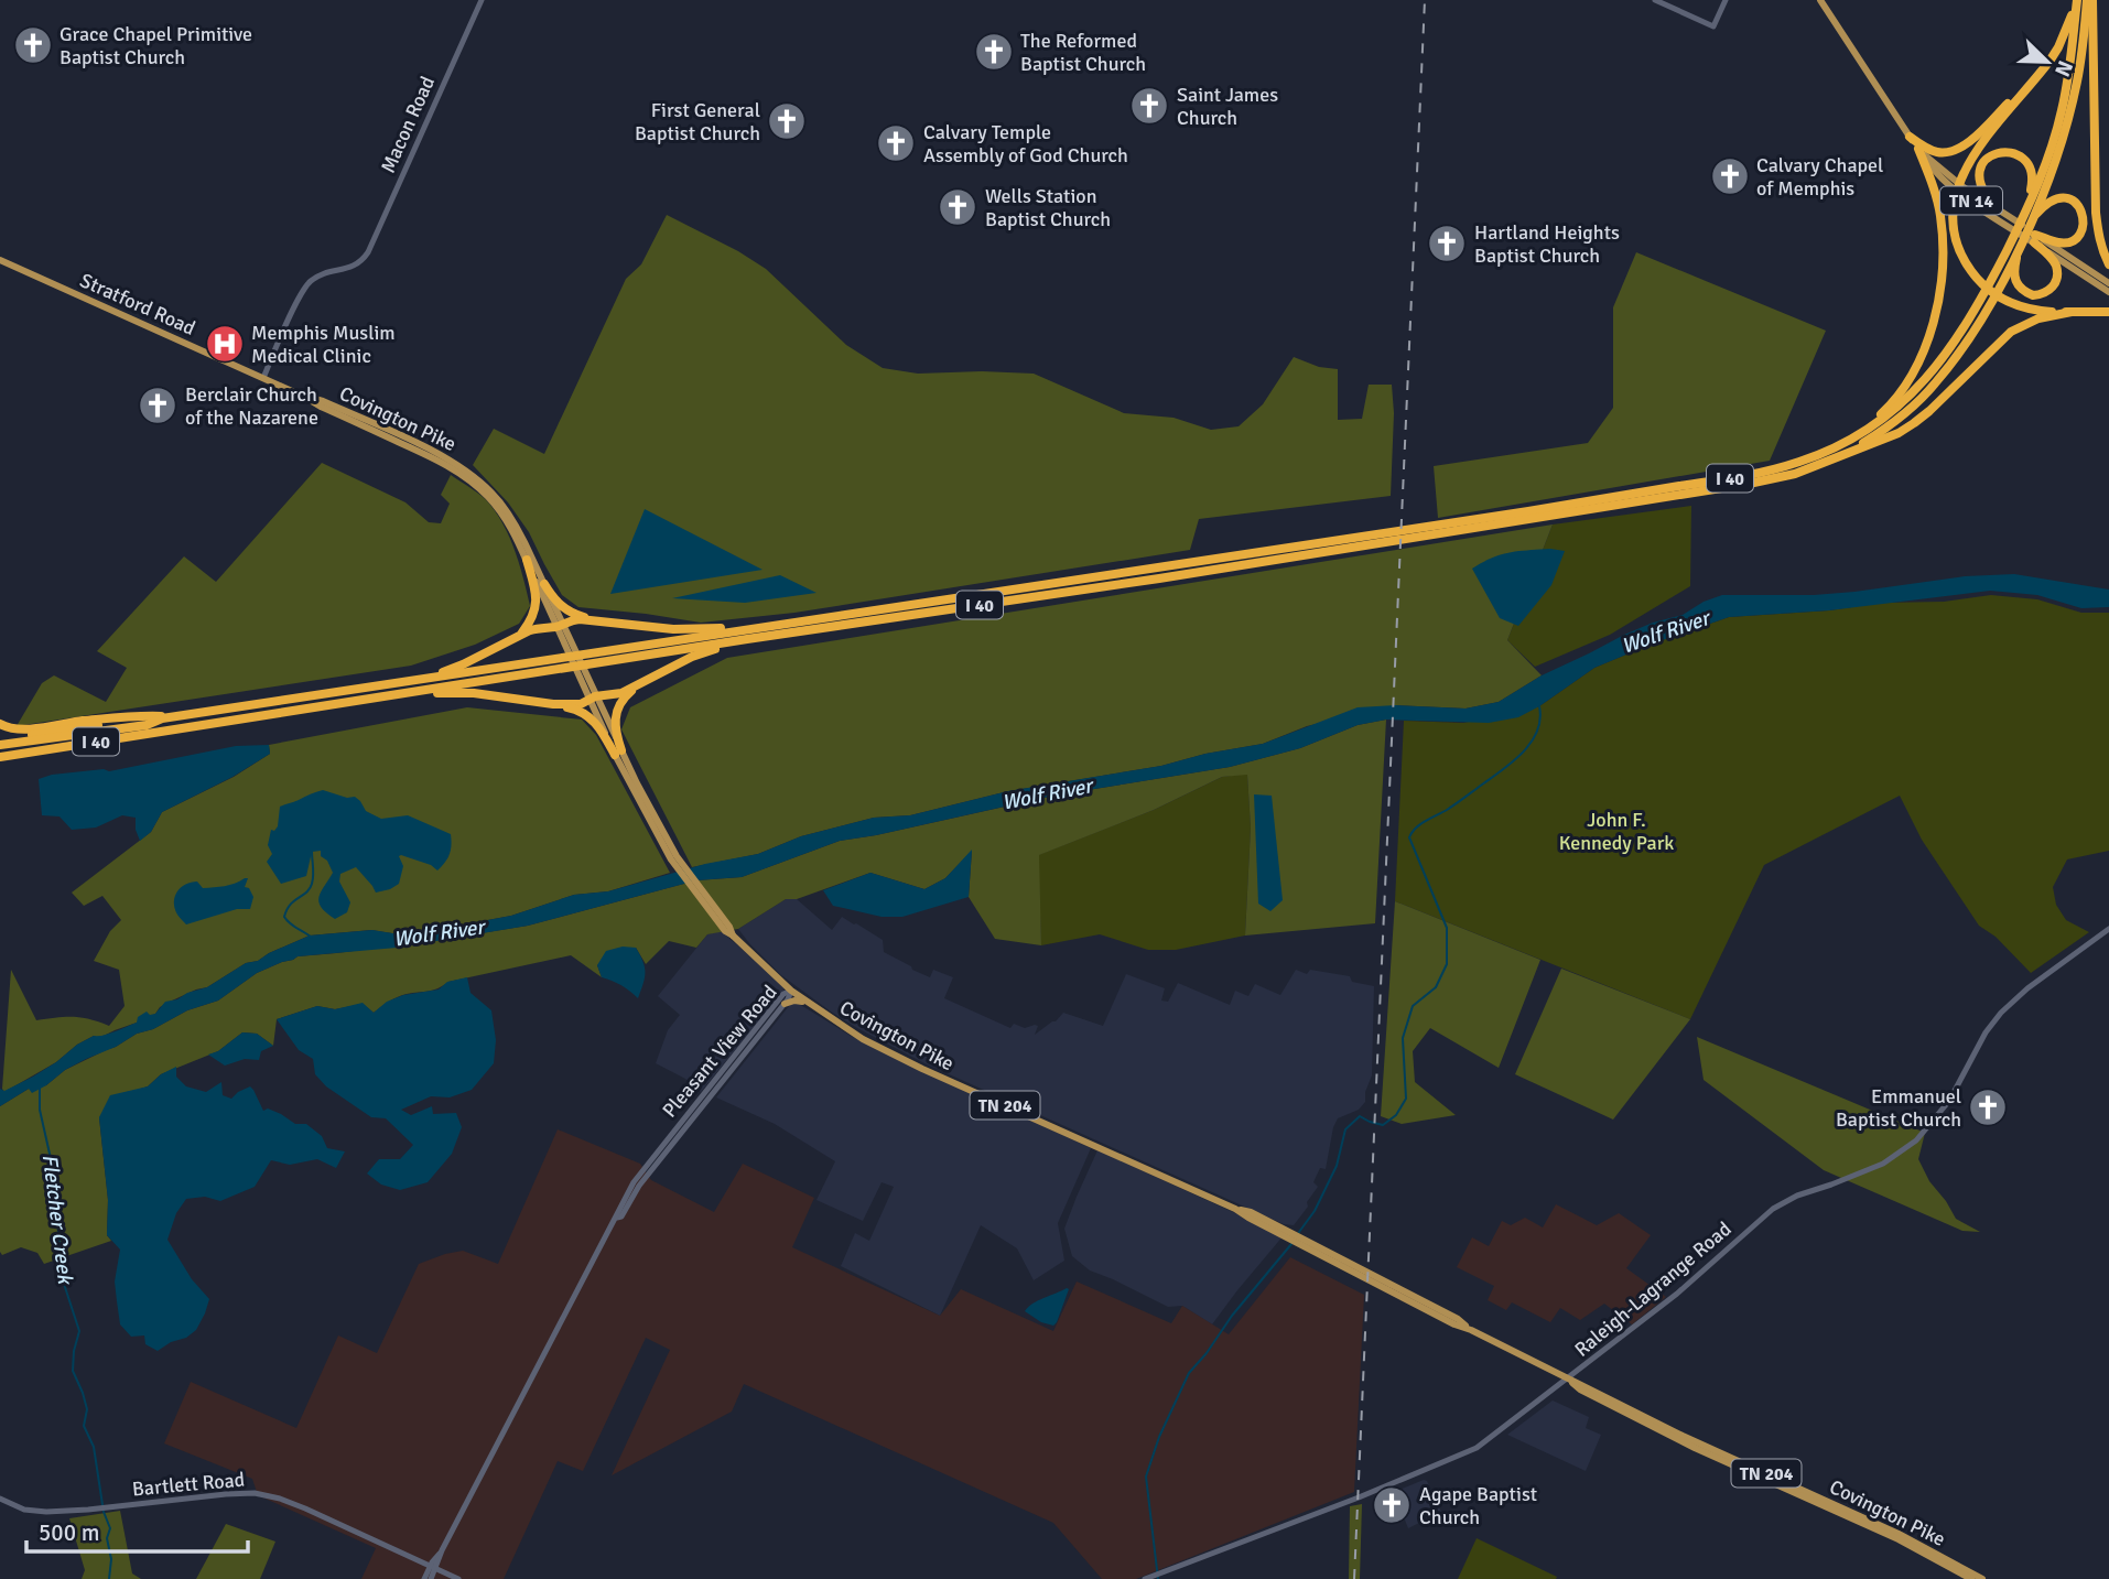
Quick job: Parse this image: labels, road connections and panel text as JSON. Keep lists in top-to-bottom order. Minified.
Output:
{"streets":{"highway":["I 40"],"main road":["Macon Road","TN 14","Stratford Road","Covington Pike","Pleasant View Road","TN 204","Raleigh-Lagrange Road","Bartlett Road"]},"crossings":[["Macon Road","Stratford Road"],["Stratford Road","Covington Pike"],["Covington Pike","Pleasant View Road"],["Covington Pike","Raleigh-Lagrange Road"],["Pleasant View Road","Bartlett Road"]],"water":["Wolf River","Fletcher Creek"],"parks":["John F. Kennedy Park"],"places":{"church":["Grace Chapel Primitive Baptist Church","The Reformed Baptist Church","Saint James Church","First General Baptist Church","Calvary Temple Assembly of God Church","Calvary Chapel of Memphis","Wells Station Baptist Church","Hartland Heights Baptist Church","Berclair Church of the Nazarene","Emmanuel Baptist Church","Agape Baptist Church"],"hospital":["Memphis Muslim Medical Clinic"]},"scale_bar":"500 m","north":"bottom right"}
